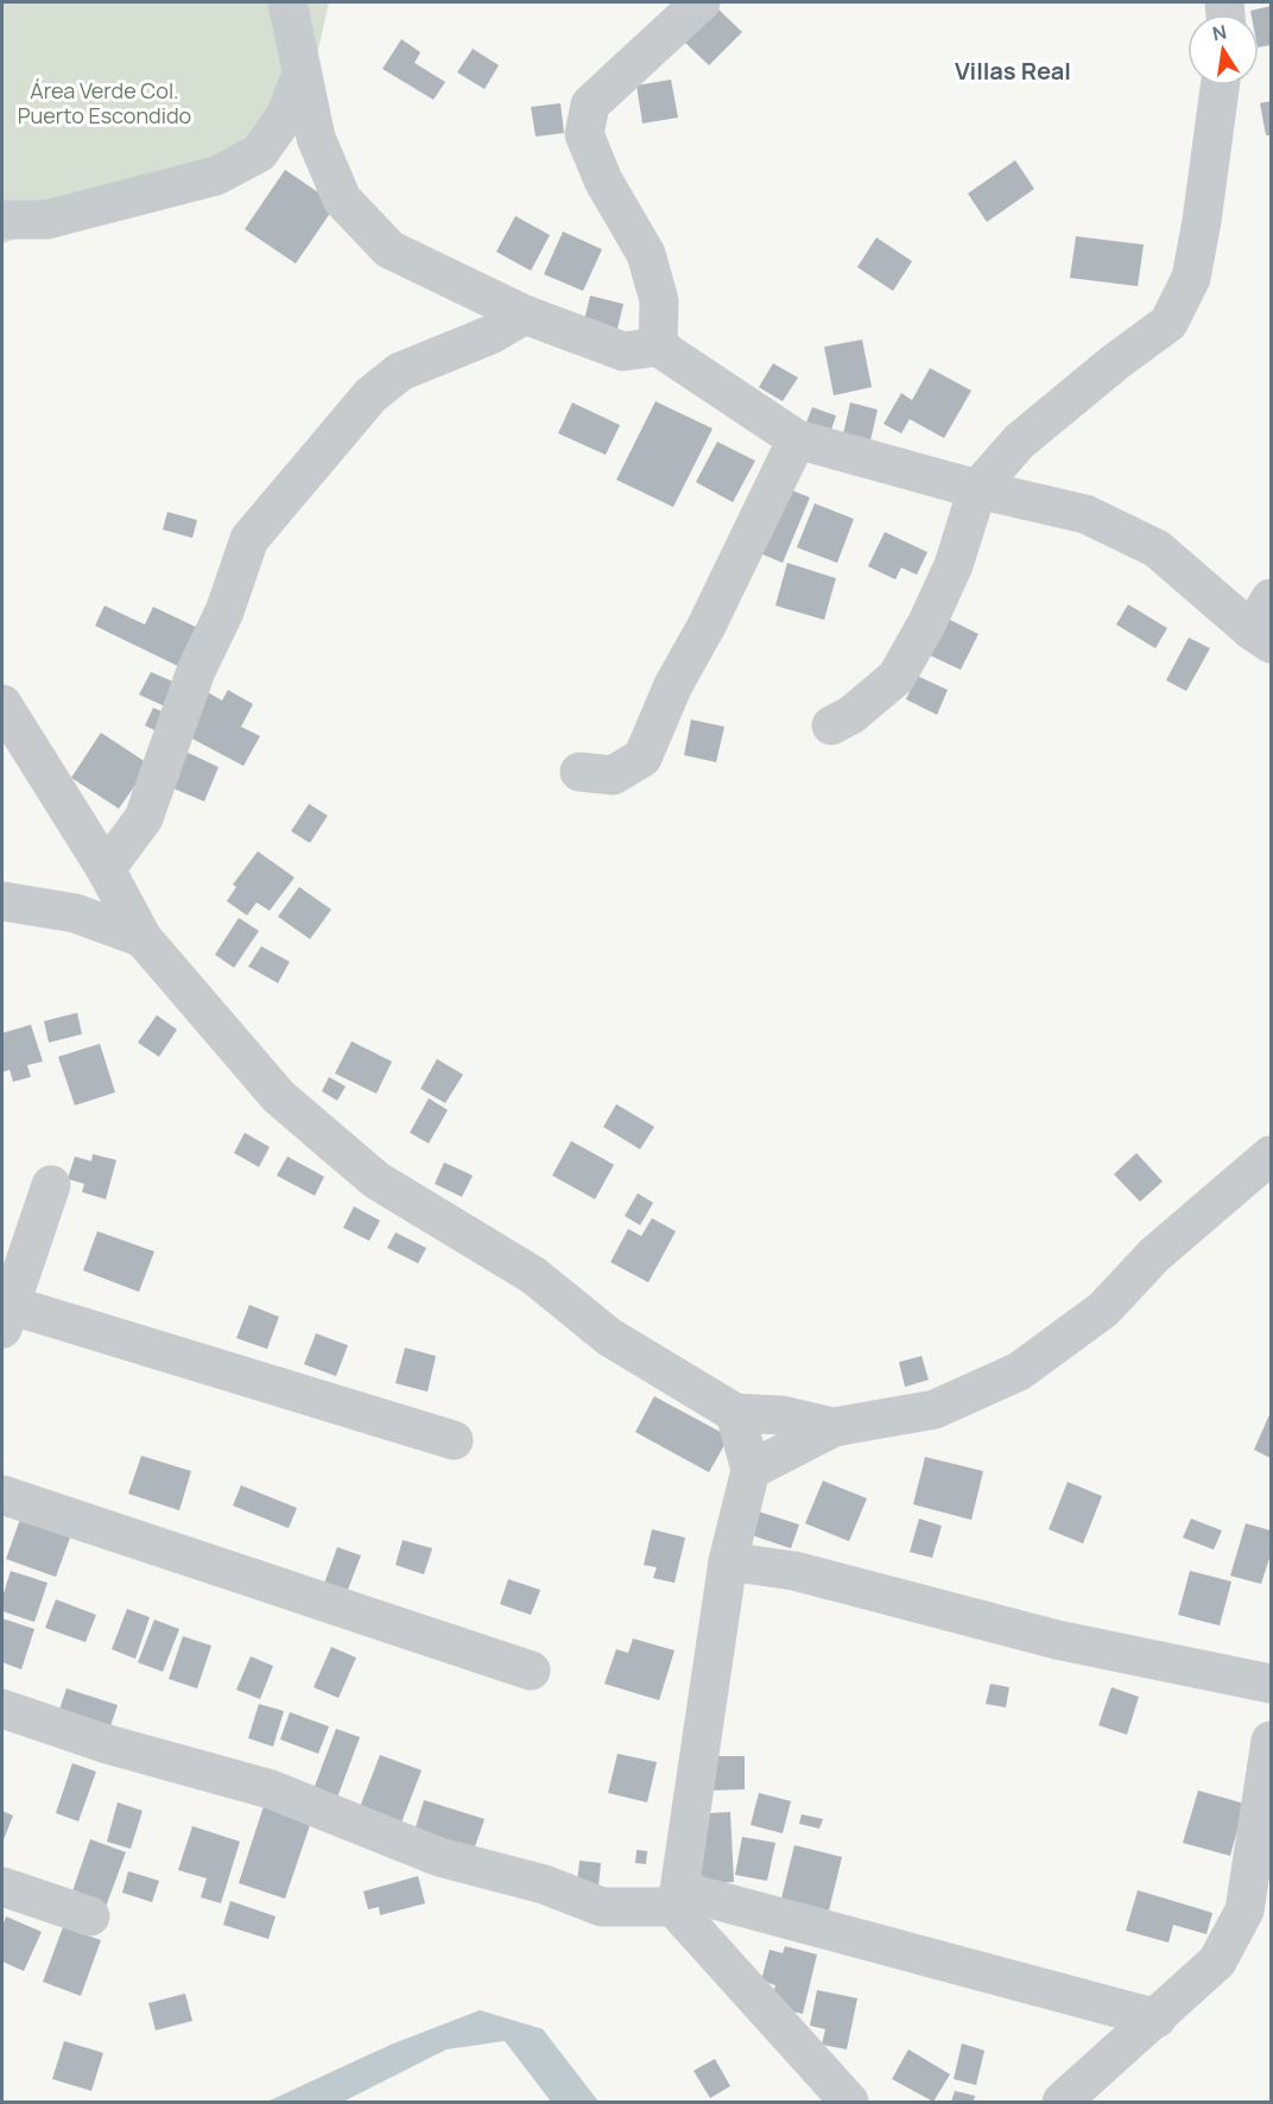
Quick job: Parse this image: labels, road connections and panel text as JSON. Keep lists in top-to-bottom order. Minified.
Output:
{"districts":["Villas Real"],"parks":["Área Verde Col. Puerto Escondido"],"north":"top"}
